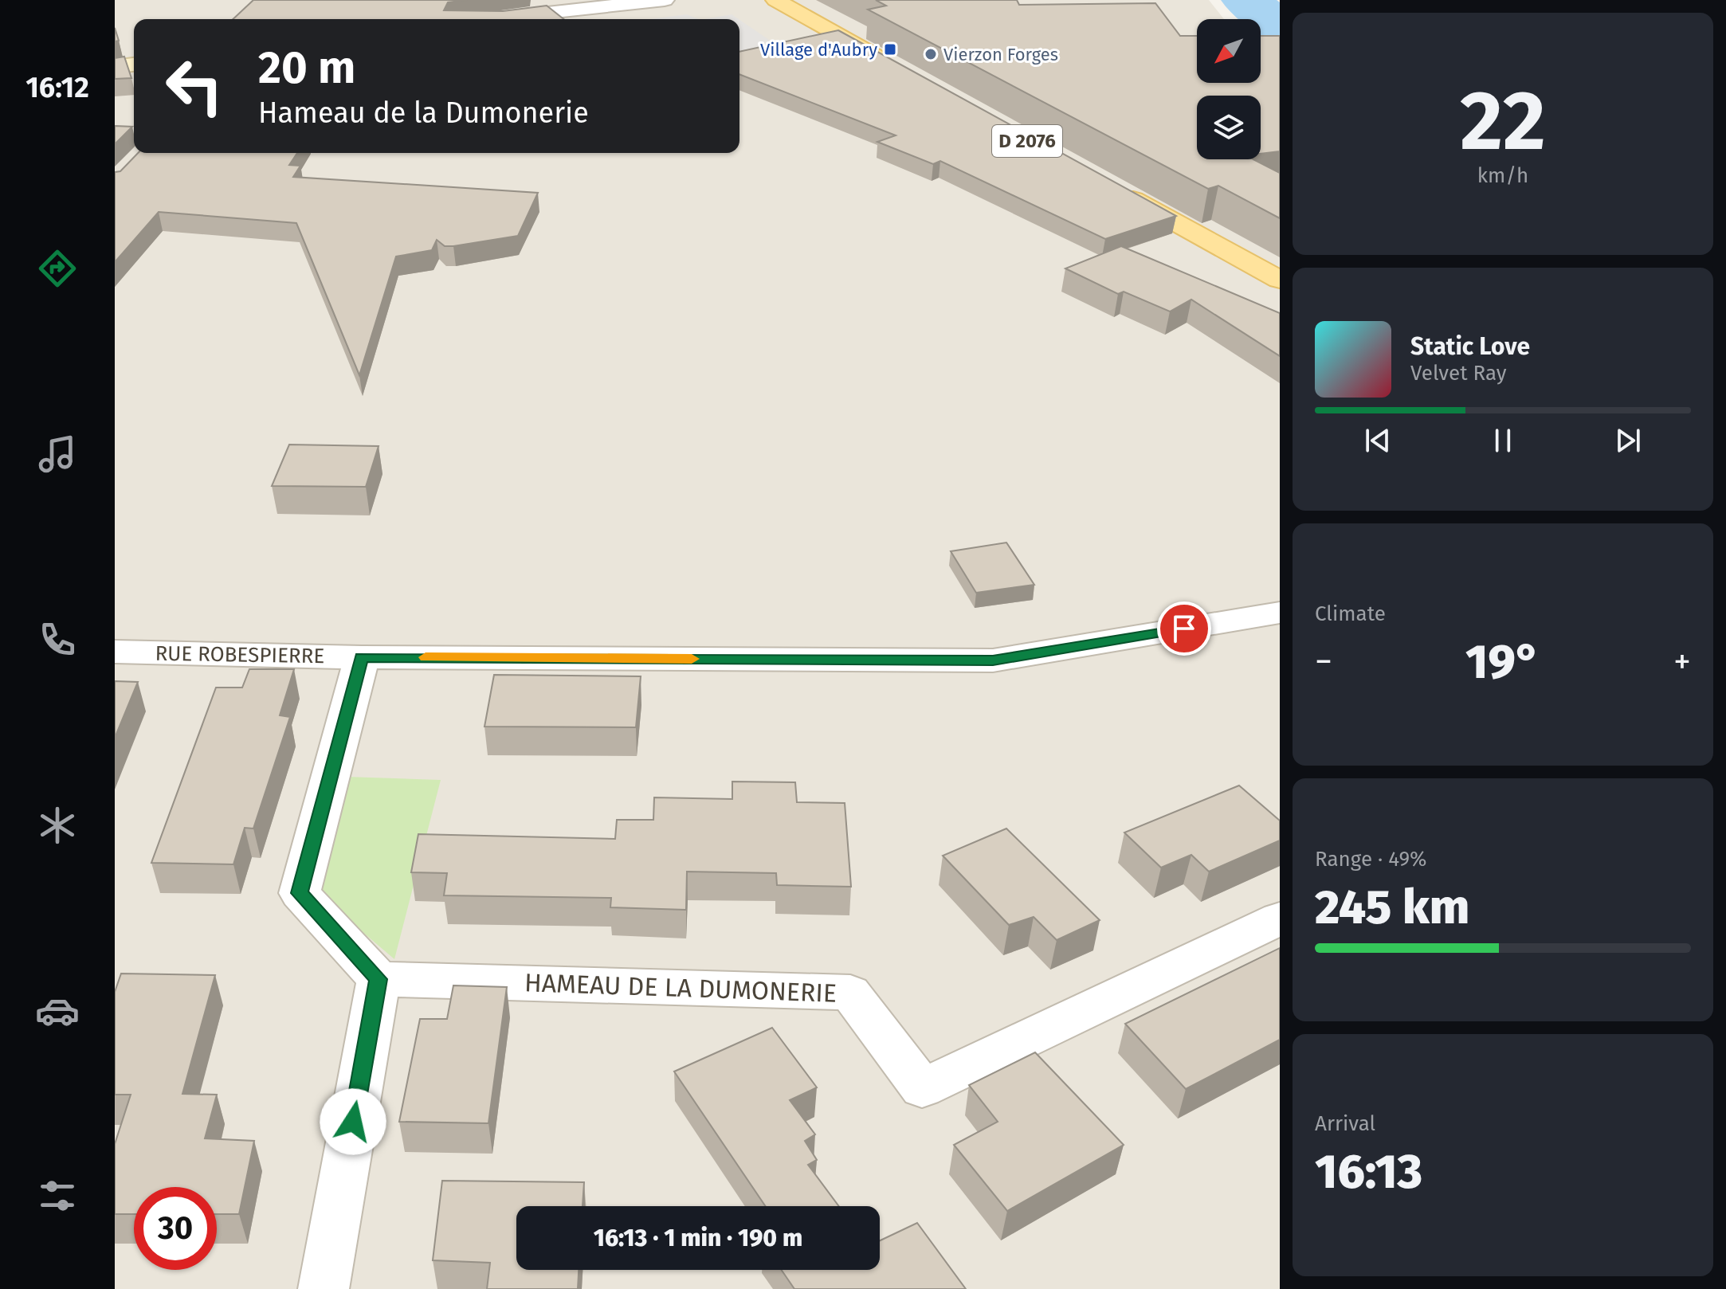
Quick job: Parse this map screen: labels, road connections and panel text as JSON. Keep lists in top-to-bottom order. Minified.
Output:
{"streets":{"street":["RUE ROBESPIERRE","HAMEAU DE LA DUMONERIE"]},"places":{"transit":["Village d'Aubry"],"other":["Vierzon Forges"]},"north":"bottom left","page":{"tabs":"16:12","tile":[["22","km/h"],"Climate",["Range · 49%","245 km"],["Arrival","16:13"]],"turn":["20 m","Hameau de la Dumonerie"],"song":["Static Love","Velvet Ray"],"heat":["−","19°","+"],"limit":"30","trip":"16:13 · 1 min · 190 m"}}
